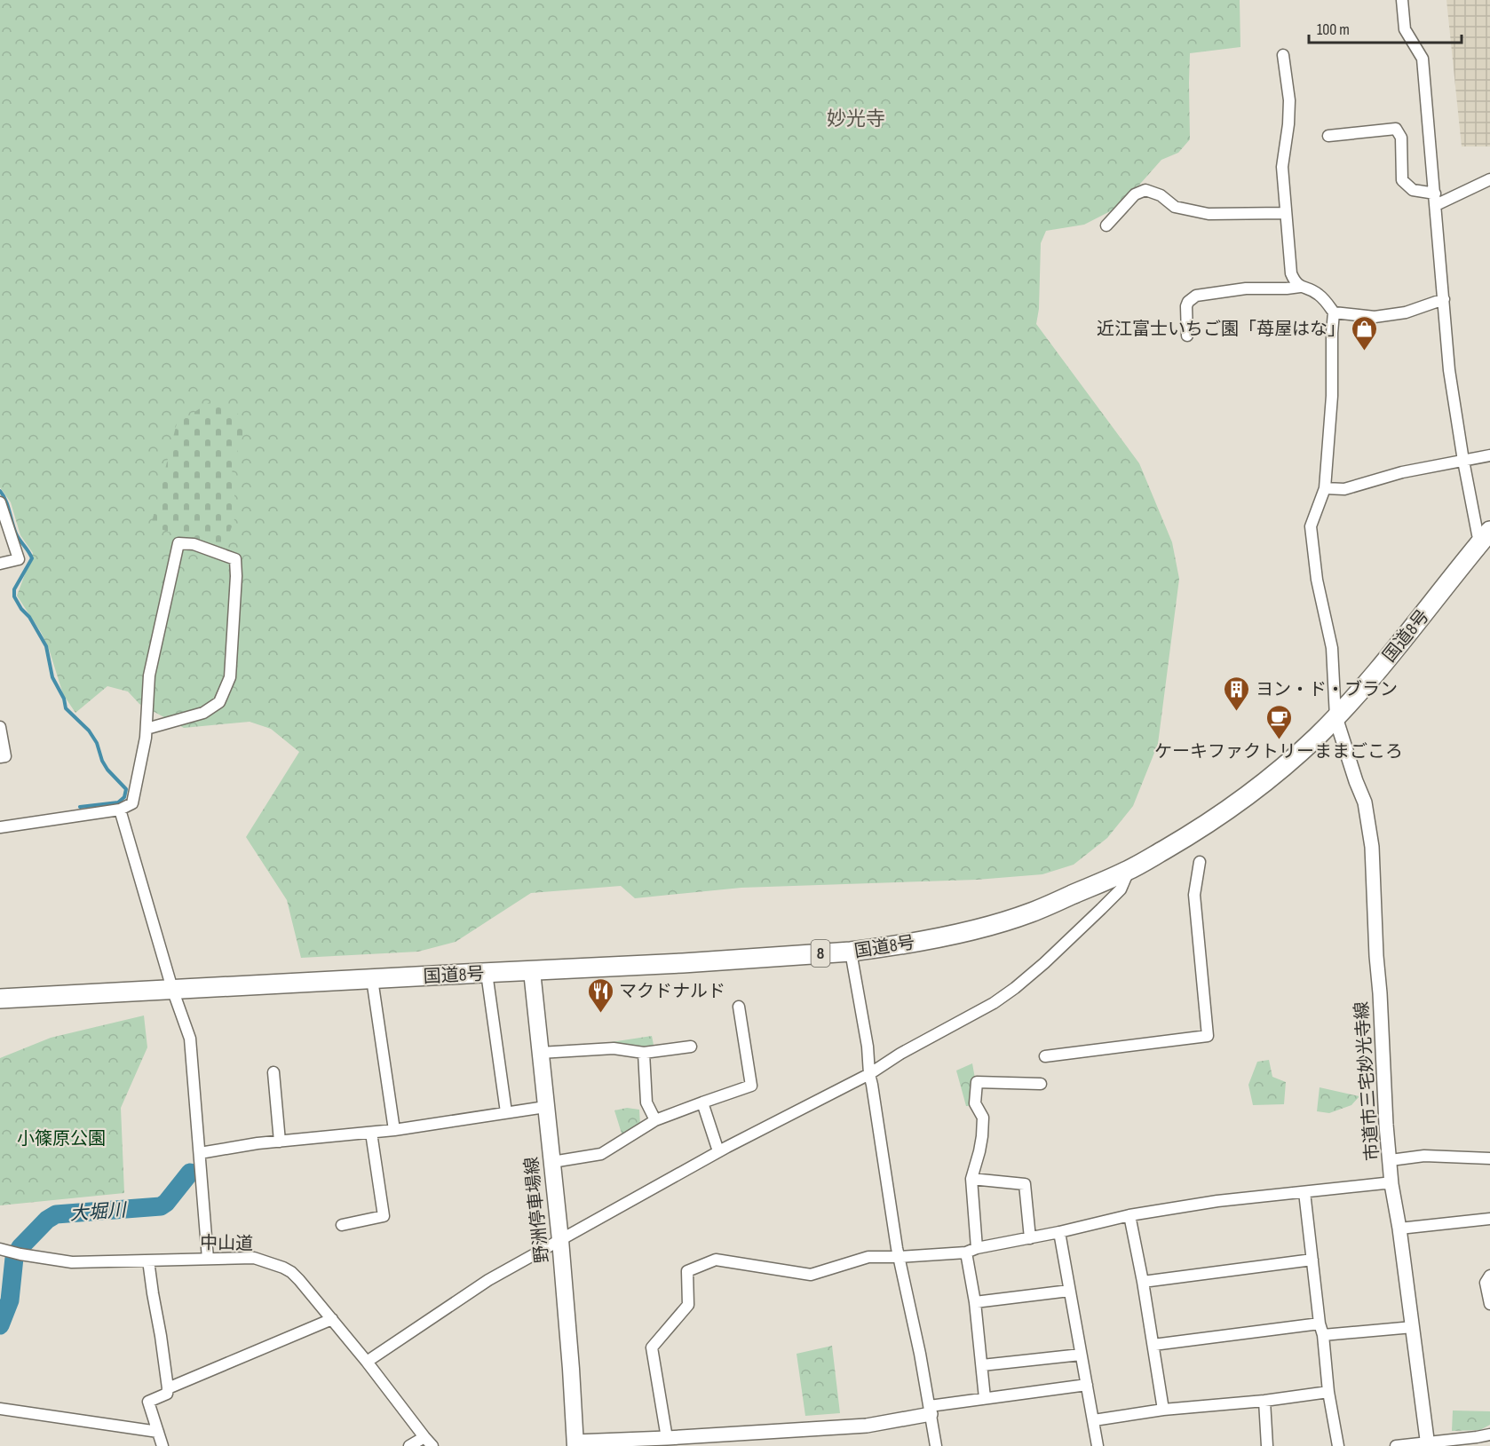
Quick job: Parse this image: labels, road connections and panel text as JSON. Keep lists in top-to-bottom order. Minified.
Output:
{"streets":{"highway":["国道8号","8"],"main road":["野洲停車場線"],"street":["市道市三宅妙光寺線","中山道"]},"crossings":[["国道8号","市道市三宅妙光寺線"],["国道8号","野洲停車場線"]],"districts":["妙光寺"],"water":["大堀川"],"parks":["小篠原公園"],"places":{"shop":["近江富士いちご園「苺屋はな」"],"building":["ヨン・ド・ブラン"],"cafe":["ケーキファクトリーままごころ"],"restaurant":["マクドナルド"]},"scale_bar":"100 m"}
